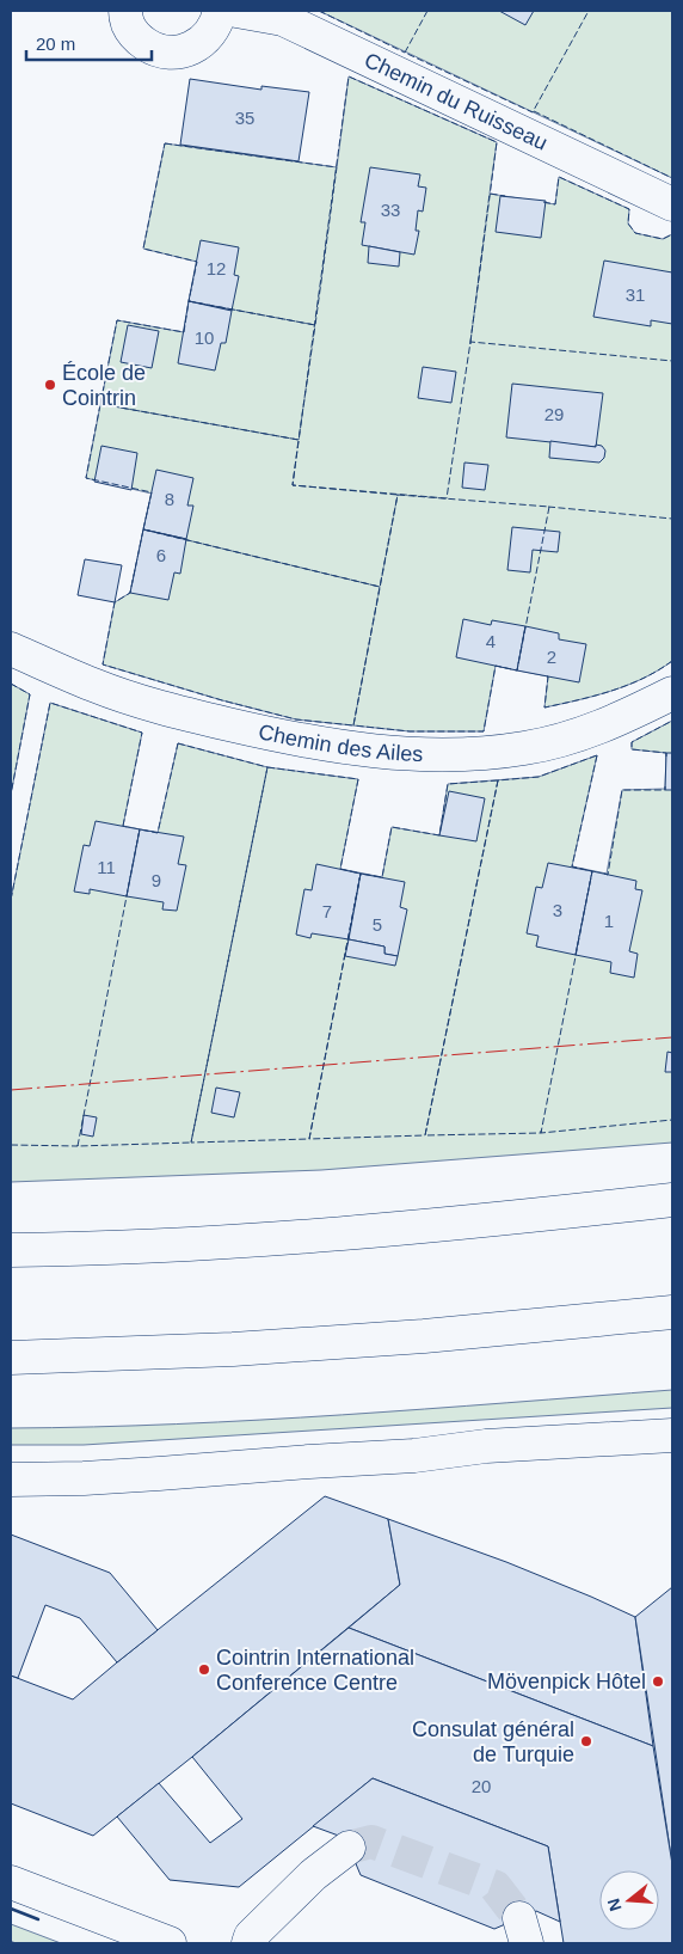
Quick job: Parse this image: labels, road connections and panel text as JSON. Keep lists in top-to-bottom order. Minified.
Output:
{"streets":{"main road":["Chemin du Ruisseau","Chemin des Ailes"]},"places":["École de Cointrin","Cointrin International Conference Centre","Mövenpick Hôtel","Consulat général de Turquie"],"house_numbers":["35","33","12","31","10","29","8","6","4","2","11","9","3","7","1","5","20"],"scale_bar":"20 m","north":"left"}
